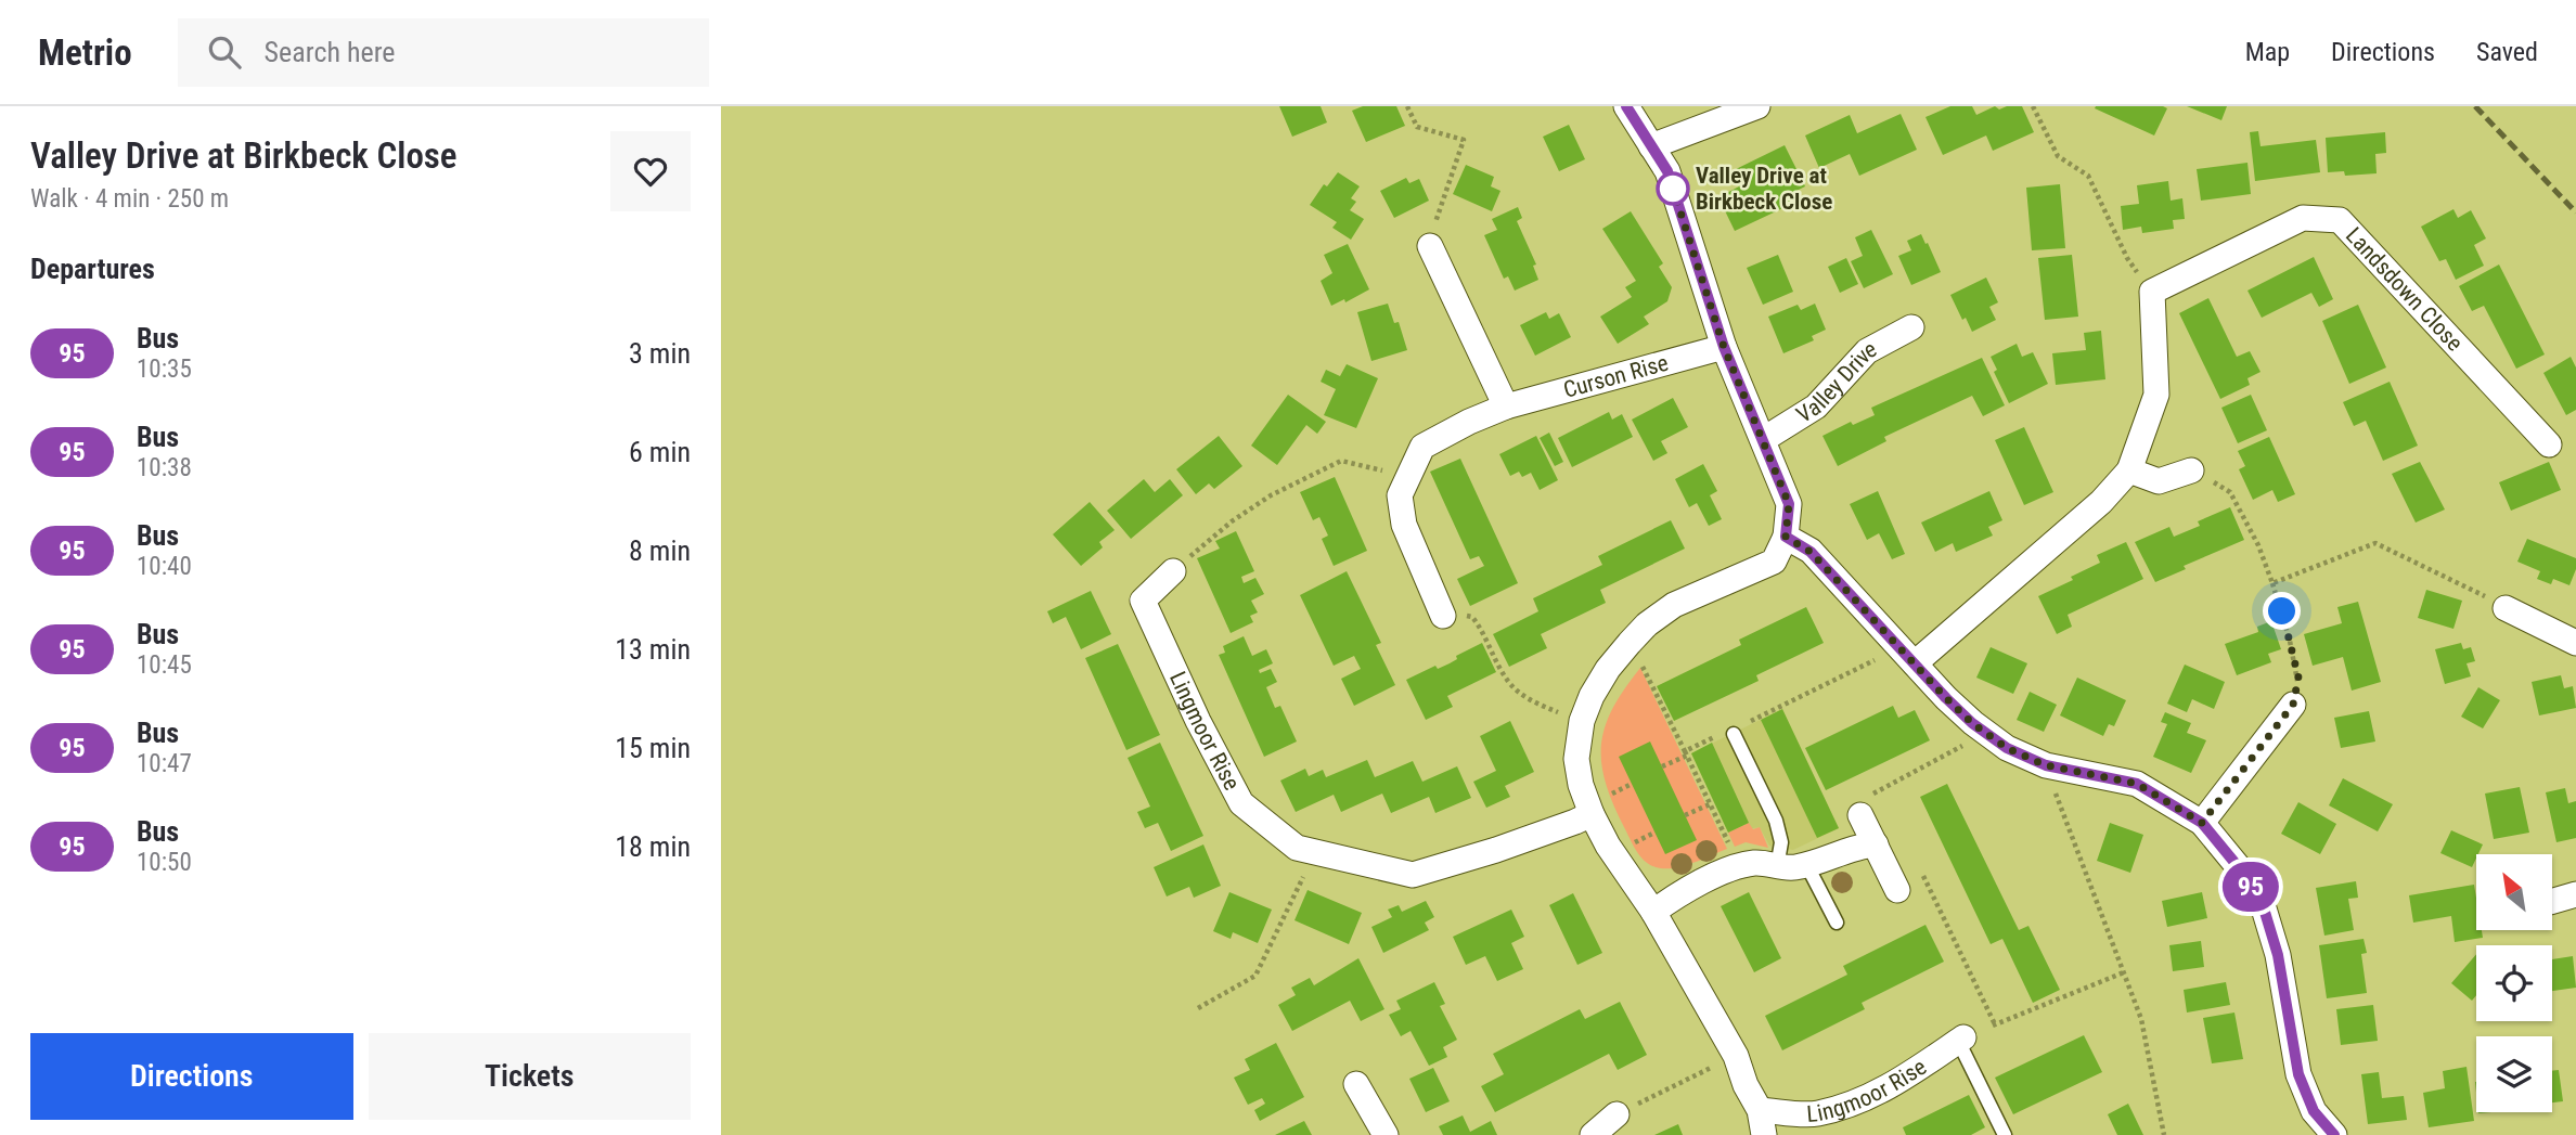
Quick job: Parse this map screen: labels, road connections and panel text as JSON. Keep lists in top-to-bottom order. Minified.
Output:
{"streets":{"street":["Landsdown Close","Curson Rise","Valley Drive","Lingmoor Rise"]},"places":["Valley Drive at Birkbeck Close"],"lines":["bus line 95"],"north":"top left","page":{"header":"Metrio","search":"Search here","nav":["Map","Directions","Saved"],"heading":[["Valley Drive at Birkbeck Close","Walk · 4 min · 250 m"],"Departures"],"on_map":"95","list":[{"mark":"95","name":"Bus","note":"10:35","value":"3 min"},{"mark":"95","name":"Bus","note":"10:38","value":"6 min"},{"mark":"95","name":"Bus","note":"10:40","value":"8 min"},{"mark":"95","name":"Bus","note":"10:45","value":"13 min"},{"mark":"95","name":"Bus","note":"10:47","value":"15 min"},{"mark":"95","name":"Bus","note":"10:50","value":"18 min"}],"buttons":["Directions","Tickets"]}}
